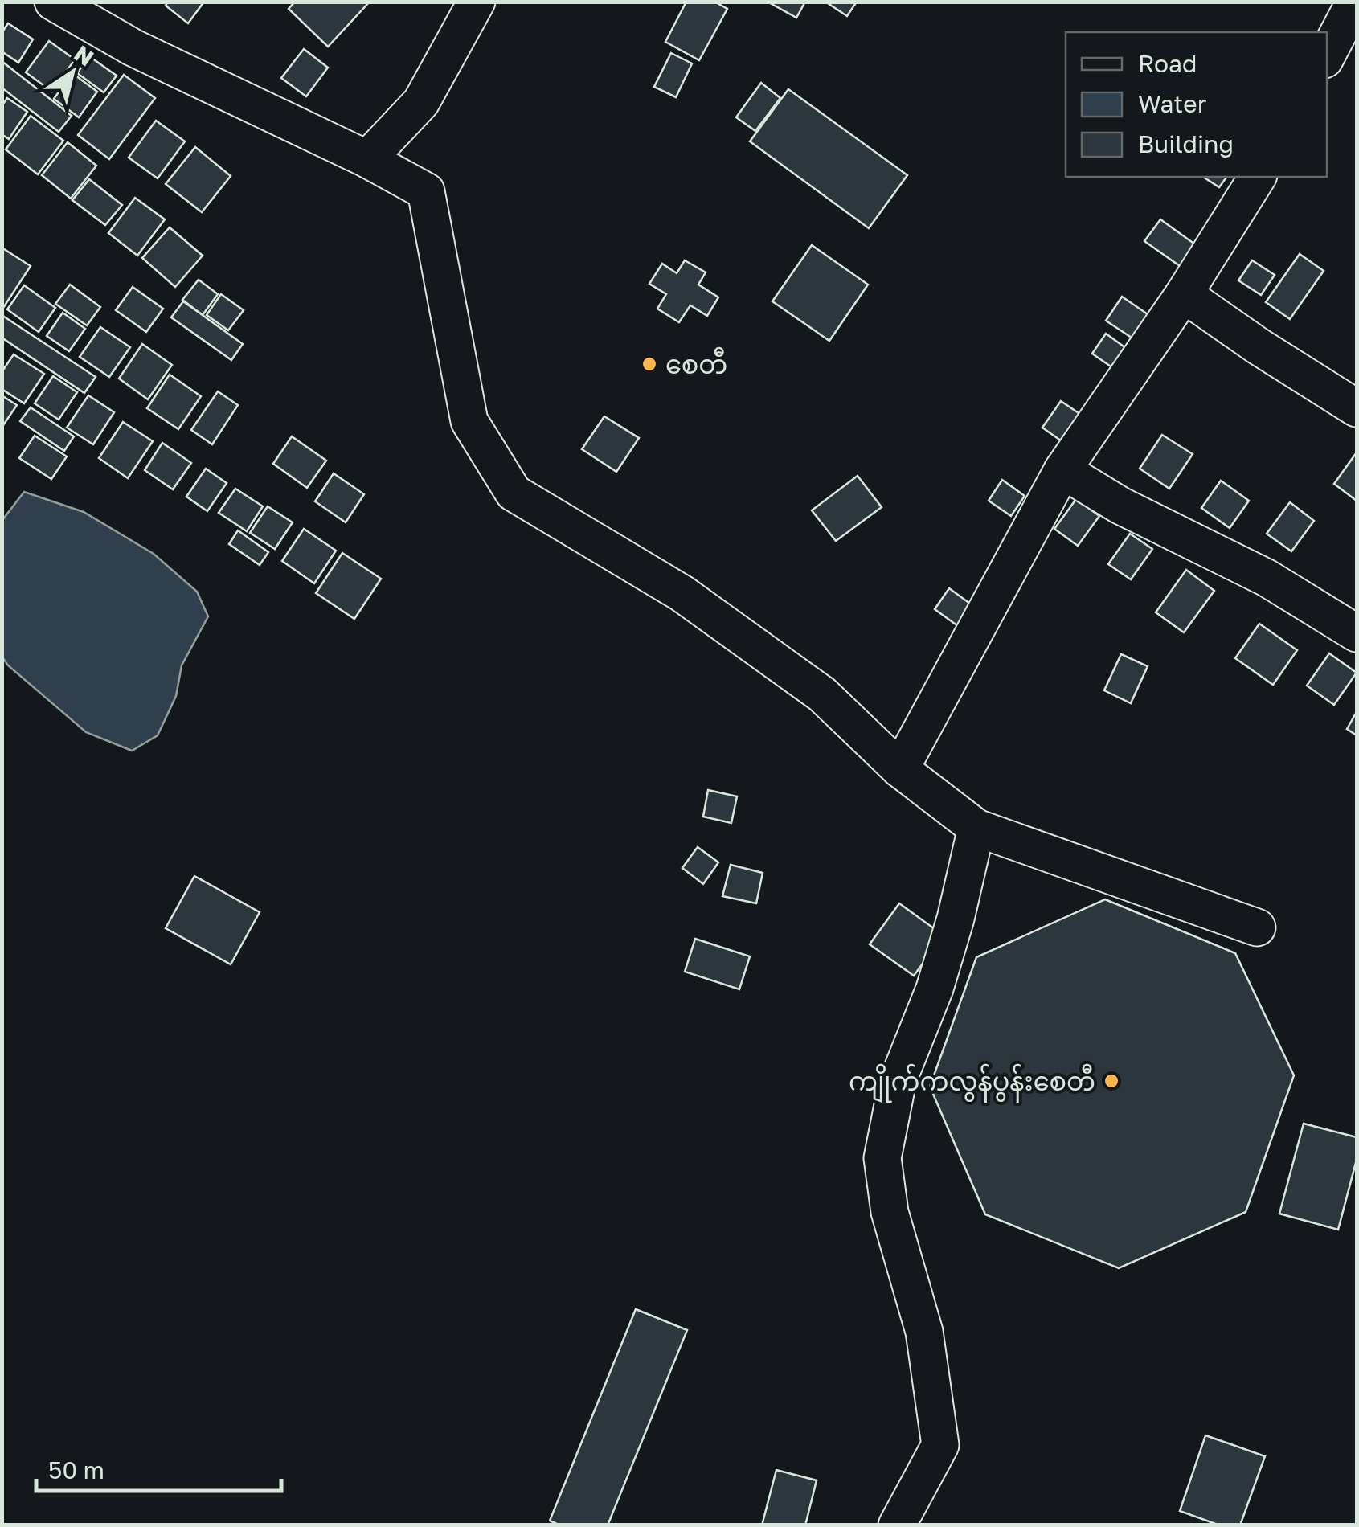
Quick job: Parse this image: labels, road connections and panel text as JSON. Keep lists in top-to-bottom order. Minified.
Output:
{"places":["စေတီ","ကျိုက်ကလွန်ပွန်းစေတီ"],"legend":["Road","Water","Building"],"scale_bar":"50 m","north":"top right"}
